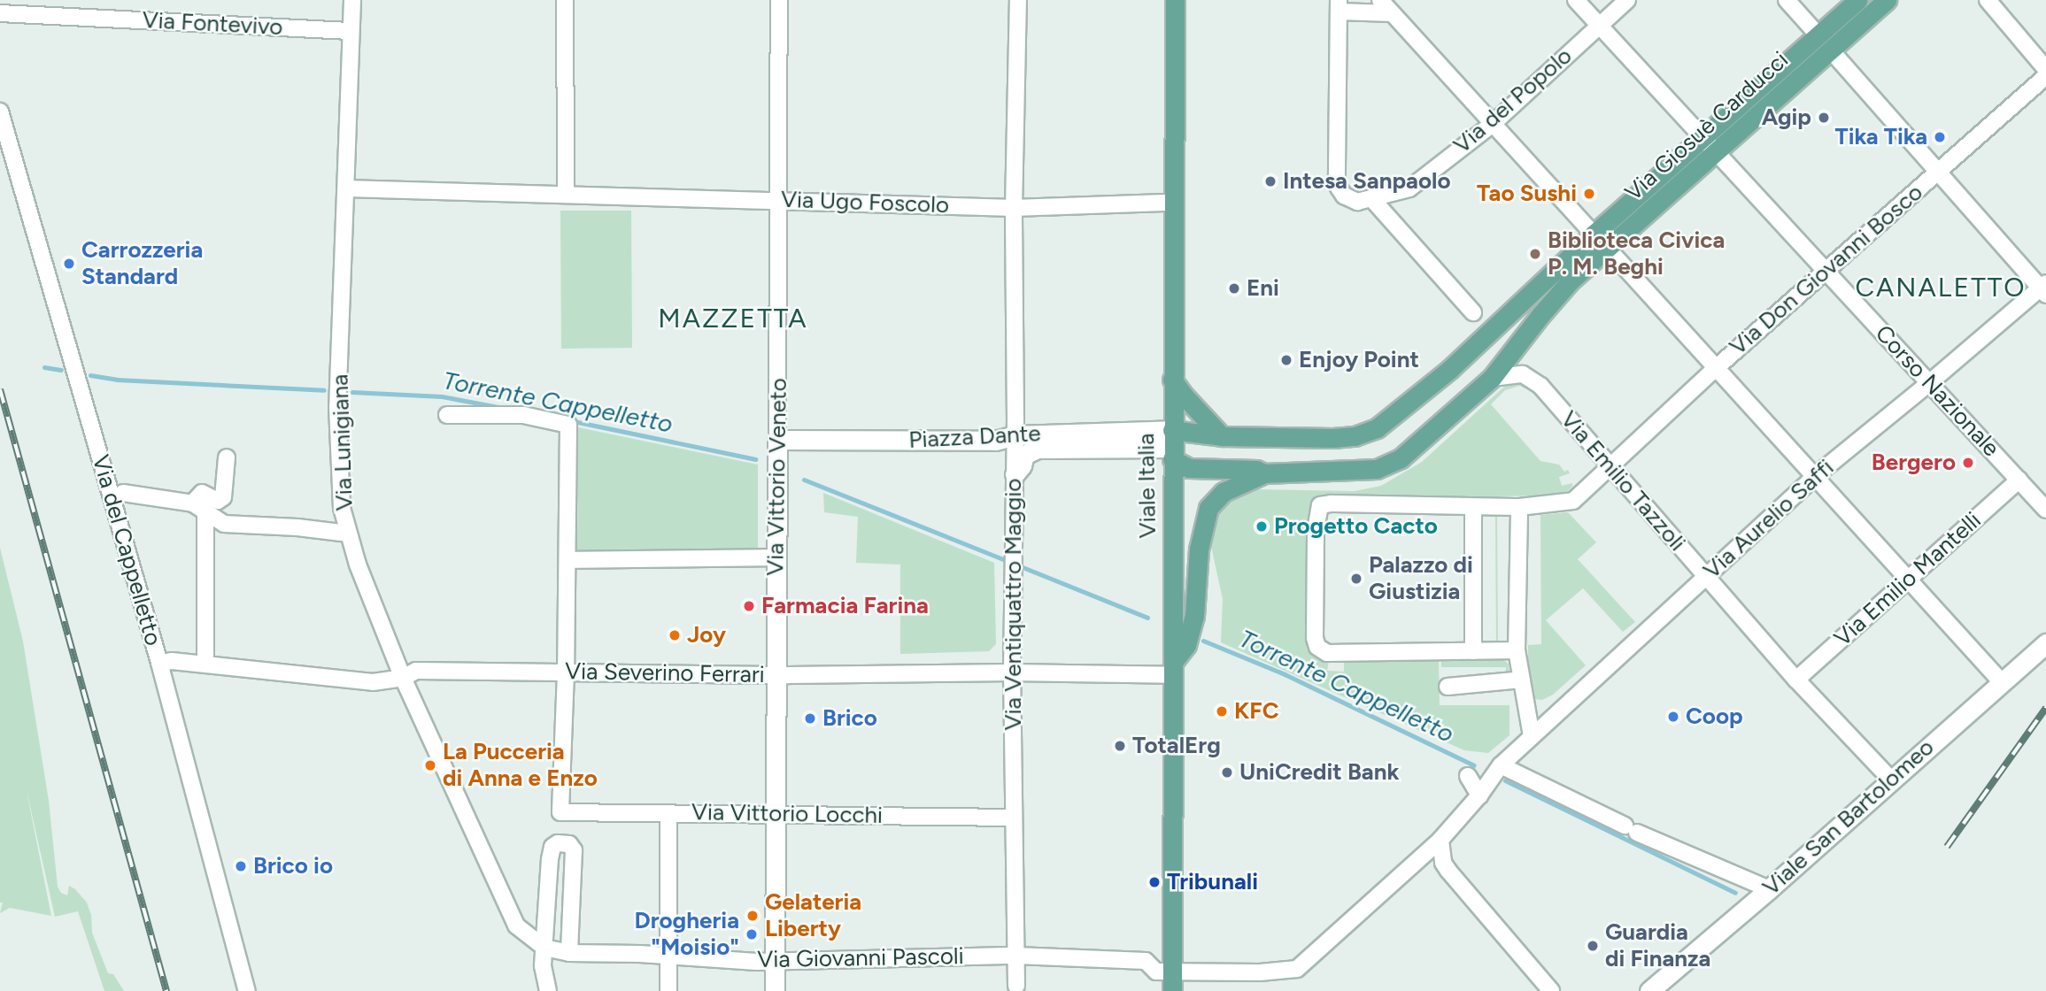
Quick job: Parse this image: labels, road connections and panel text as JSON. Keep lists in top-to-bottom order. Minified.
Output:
{"streets":{"main road":["Via Giosuè Carducci","Viale Italia"],"street":["Via Fontevivo","Via del Popolo","Via Ugo Foscolo","Via Don Giovanni Bosco","Corso Nazionale","Piazza Dante","Via Lunigiana","Via Vittorio Veneto","Via Emilio Tazzoli","Via Aurelio Saffi","Via del Cappelletto","Via Emilio Mantelli","Via Ventiquattro Maggio","Via Severino Ferrari","Via Vittorio Locchi","Viale San Bartolomeo","Via Giovanni Pascoli"]},"crossings":[["Via Fontevivo","Via Lunigiana"],["Via del Popolo","Corso Nazionale"],["Via Giosuè Carducci","Corso Nazionale"],["Via Giosuè Carducci","Piazza Dante"],["Via Giosuè Carducci","Via Emilio Tazzoli"],["Via Giosuè Carducci","Viale Italia"],["Via Giosuè Carducci","Via Severino Ferrari"],["Via Ugo Foscolo","Via Lunigiana"],["Via Ugo Foscolo","Via Vittorio Veneto"],["Via Ugo Foscolo","Via Ventiquattro Maggio"],["Via Don Giovanni Bosco","Corso Nazionale"],["Via Don Giovanni Bosco","Via Emilio Tazzoli"],["Corso Nazionale","Via Aurelio Saffi"],["Corso Nazionale","Via Emilio Mantelli"],["Piazza Dante","Via Vittorio Veneto"],["Piazza Dante","Viale Italia"],["Piazza Dante","Via Ventiquattro Maggio"],["Via Lunigiana","Via Severino Ferrari"],["Via Lunigiana","Via Giovanni Pascoli"],["Via Vittorio Veneto","Via Severino Ferrari"],["Via Vittorio Veneto","Via Vittorio Locchi"],["Via Vittorio Veneto","Via Giovanni Pascoli"],["Via Emilio Tazzoli","Via Aurelio Saffi"],["Via Emilio Tazzoli","Via Emilio Mantelli"],["Via Emilio Tazzoli","Viale San Bartolomeo"],["Viale Italia","Via Severino Ferrari"],["Viale Italia","Via Giovanni Pascoli"],["Via del Cappelletto","Via Severino Ferrari"],["Via Ventiquattro Maggio","Via Severino Ferrari"],["Via Ventiquattro Maggio","Via Vittorio Locchi"],["Via Ventiquattro Maggio","Via Giovanni Pascoli"],["Via Severino Ferrari","Via Vittorio Locchi"]],"districts":["CANALETTO","MAZZETTA"],"water":["Torrente Cappelletto"],"places":["Agip","Tika Tika","Intesa Sanpaolo","Tao Sushi","Biblioteca Civica P. M. Beghi","Carrozzeria Standard","Eni","Enjoy Point","Bergero","Progetto Cacto","Palazzo di Giustizia","Farmacia Farina","Joy","KFC","Coop","Brico","TotalErg","La Pucceria di Anna e Enzo","UniCredit Bank","Brico io","Tribunali","Gelateria Liberty","Drogheria \"Moisio\"","Guardia di Finanza"]}
